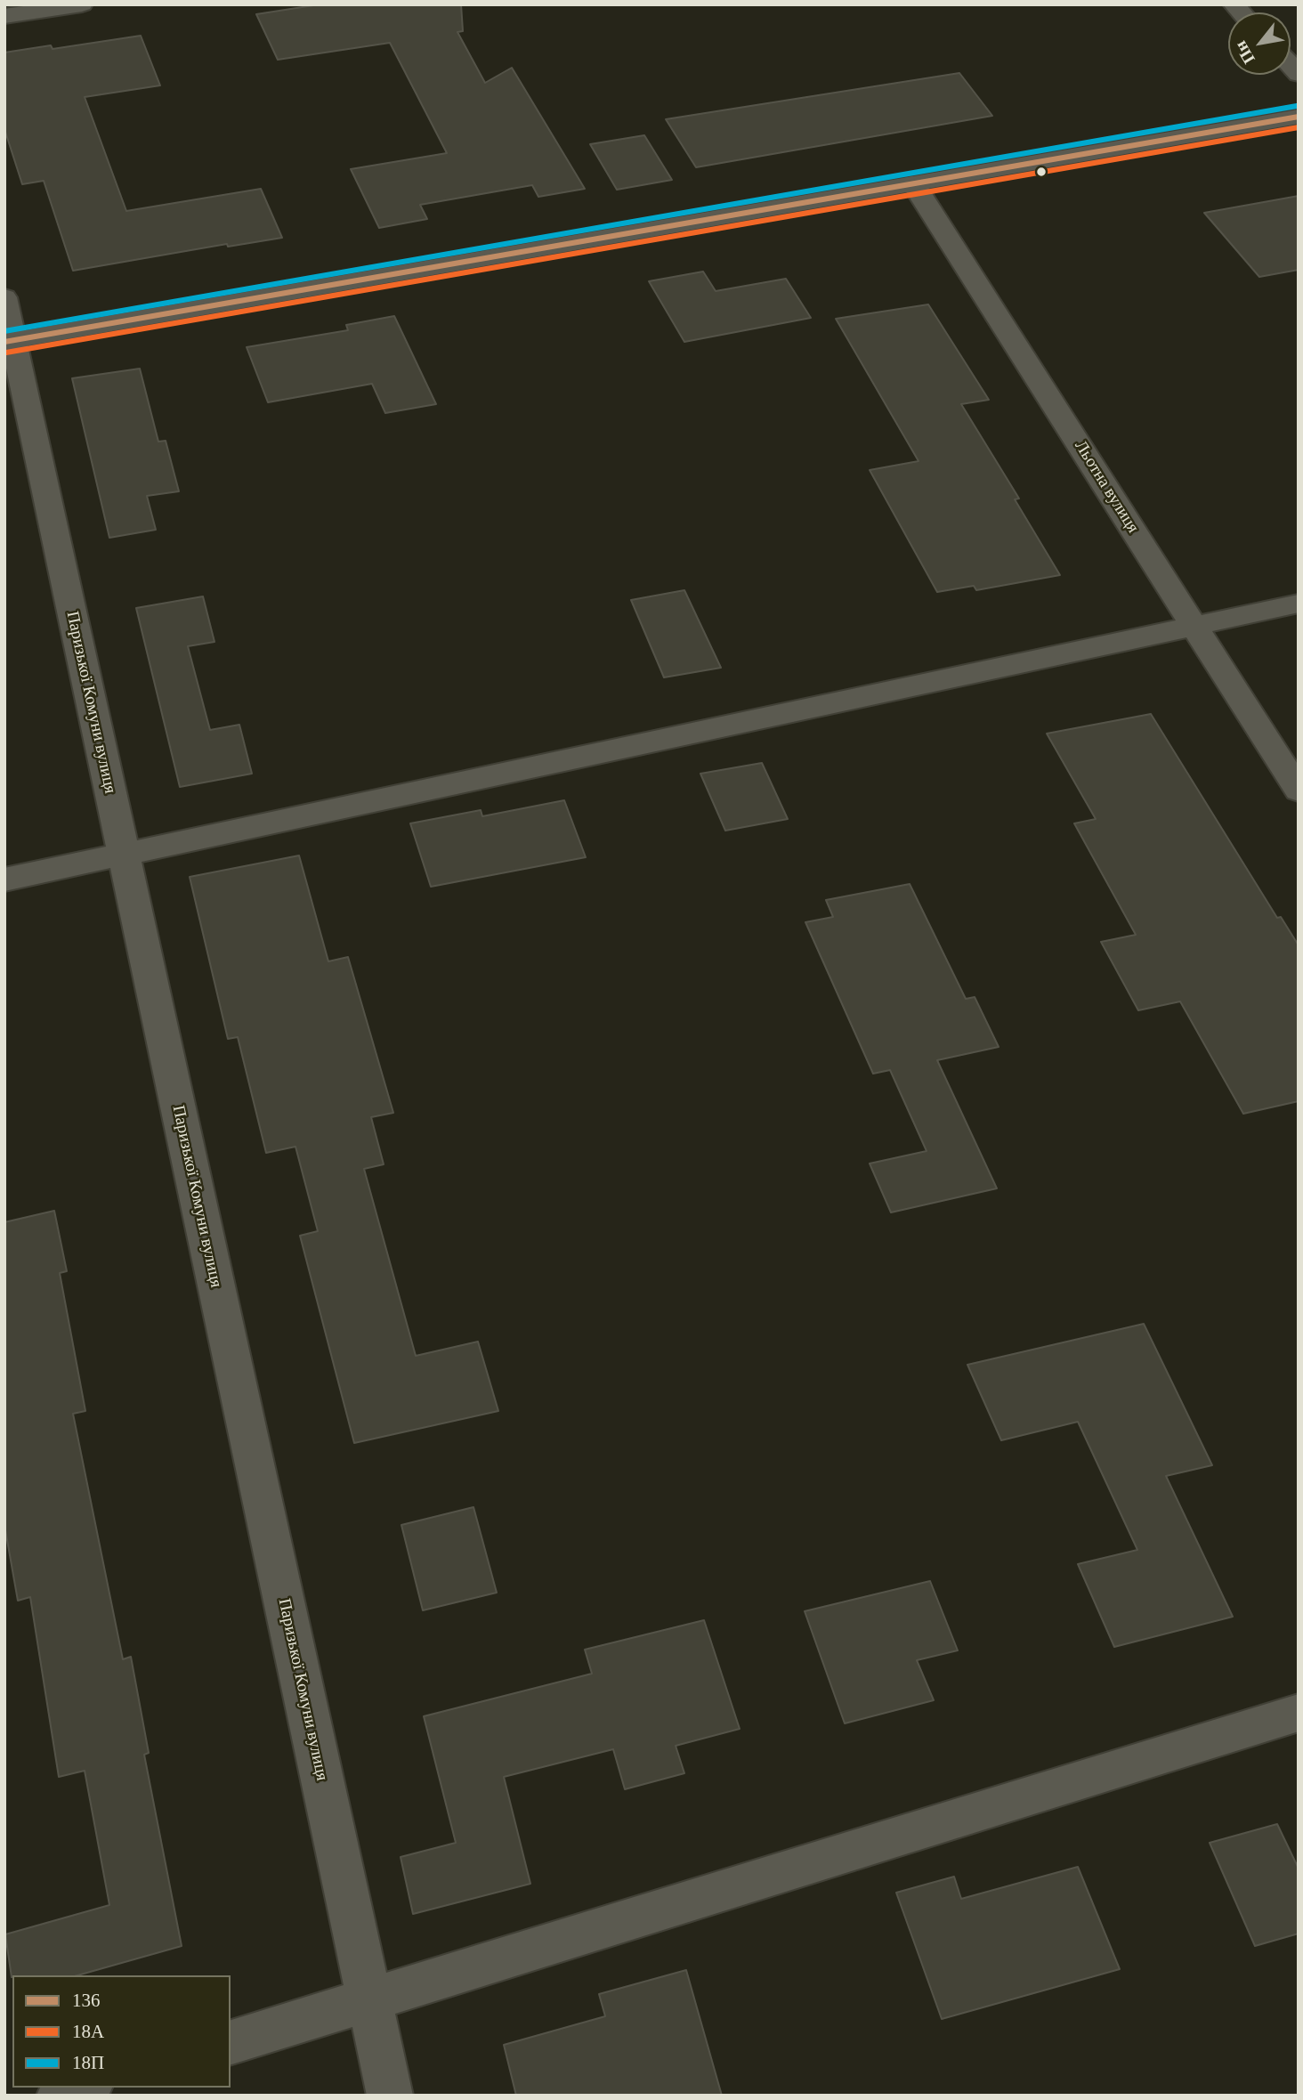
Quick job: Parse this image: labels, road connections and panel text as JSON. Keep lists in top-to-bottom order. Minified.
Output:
{"streets":{"street":["Льотна вулиця","Паризької Комуни вулиця"]},"lines":["transit line 18П","transit line 136","transit line 18А"],"legend":["136","18А","18П"],"north":"bottom left"}
